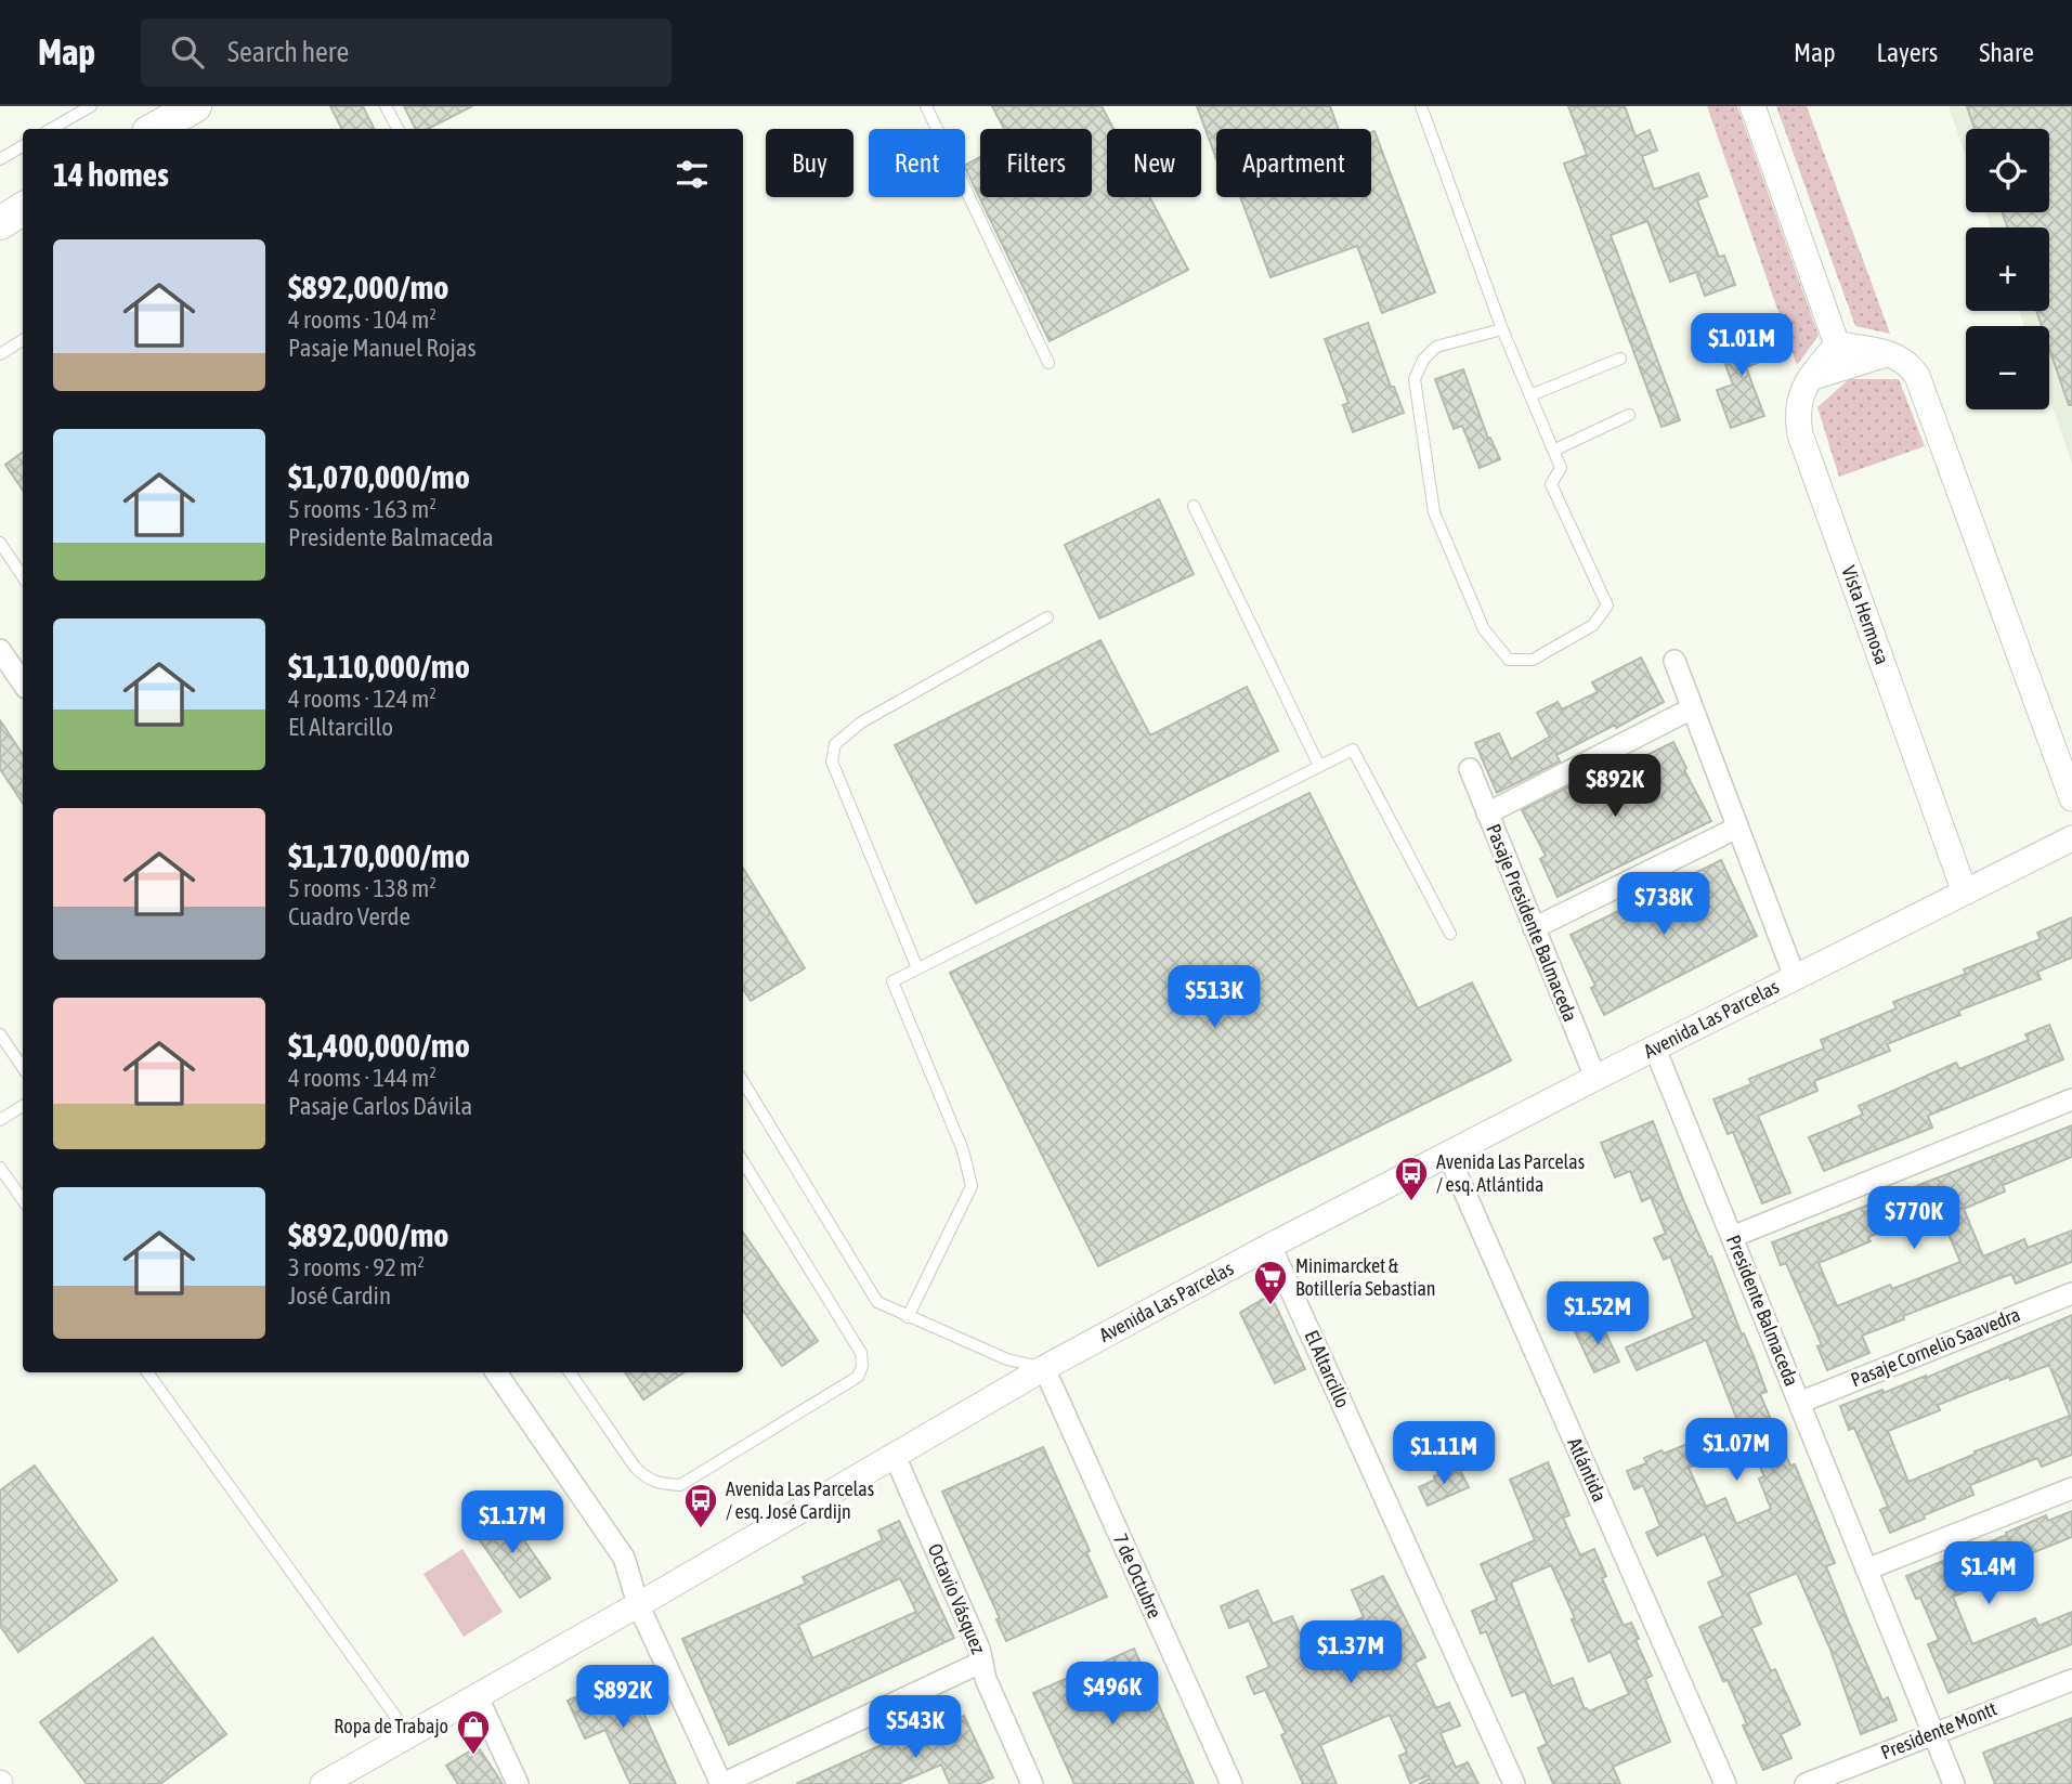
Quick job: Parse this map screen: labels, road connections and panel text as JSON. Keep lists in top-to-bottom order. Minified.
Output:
{"streets":{"street":["Vista Hermosa","Pasaje Presidente Balmaceda","Avenida Las Parcelas","Presidente Balmaceda","Pasaje Cornelio Saavedra","El Altarcillo","Atlántida","7 de Octubre","Octavio Vásquez","Presidente Montt"]},"crossings":[["Vista Hermosa","Avenida Las Parcelas"],["Pasaje Presidente Balmaceda","Avenida Las Parcelas"],["Avenida Las Parcelas","Presidente Balmaceda"],["Avenida Las Parcelas","El Altarcillo"],["Avenida Las Parcelas","Atlántida"],["Avenida Las Parcelas","7 de Octubre"],["Avenida Las Parcelas","Octavio Vásquez"],["Presidente Balmaceda","Pasaje Cornelio Saavedra"],["Presidente Balmaceda","Presidente Montt"]],"places":{"bus stop":["Avenida Las Parcelas / esq. Atlántida","Avenida Las Parcelas / esq. José Cardijn"],"supermarket":["Minimarcket & Botillería Sebastian"],"shop":["Ropa de Trabajo"]},"page":{"header":"Map","search":"Search here","nav":["Map","Layers","Share"],"map_buttons":["+","−"],"chip":["Buy","Rent","Filters","New","Apartment"],"heading":"14 homes","list":[{"name":"$892,000/mo","note":"4 rooms · 104 m² · Pasaje Manuel Rojas"},{"name":"$1,070,000/mo","note":"5 rooms · 163 m² · Presidente Balmaceda"},{"name":"$1,110,000/mo","note":"4 rooms · 124 m² · El Altarcillo"},{"name":"$1,170,000/mo","note":"5 rooms · 138 m² · Cuadro Verde"},{"name":"$1,400,000/mo","note":"4 rooms · 144 m² · Pasaje Carlos Dávila"},{"name":"$892,000/mo","note":"3 rooms · 92 m² · José Cardin"}],"price":["$1.01M","$892K","$738K","$513K","$770K","$1.52M","$1.07M","$1.11M","$1.17M","$1.4M","$1.37M","$496K","$892K","$543K"]}}
